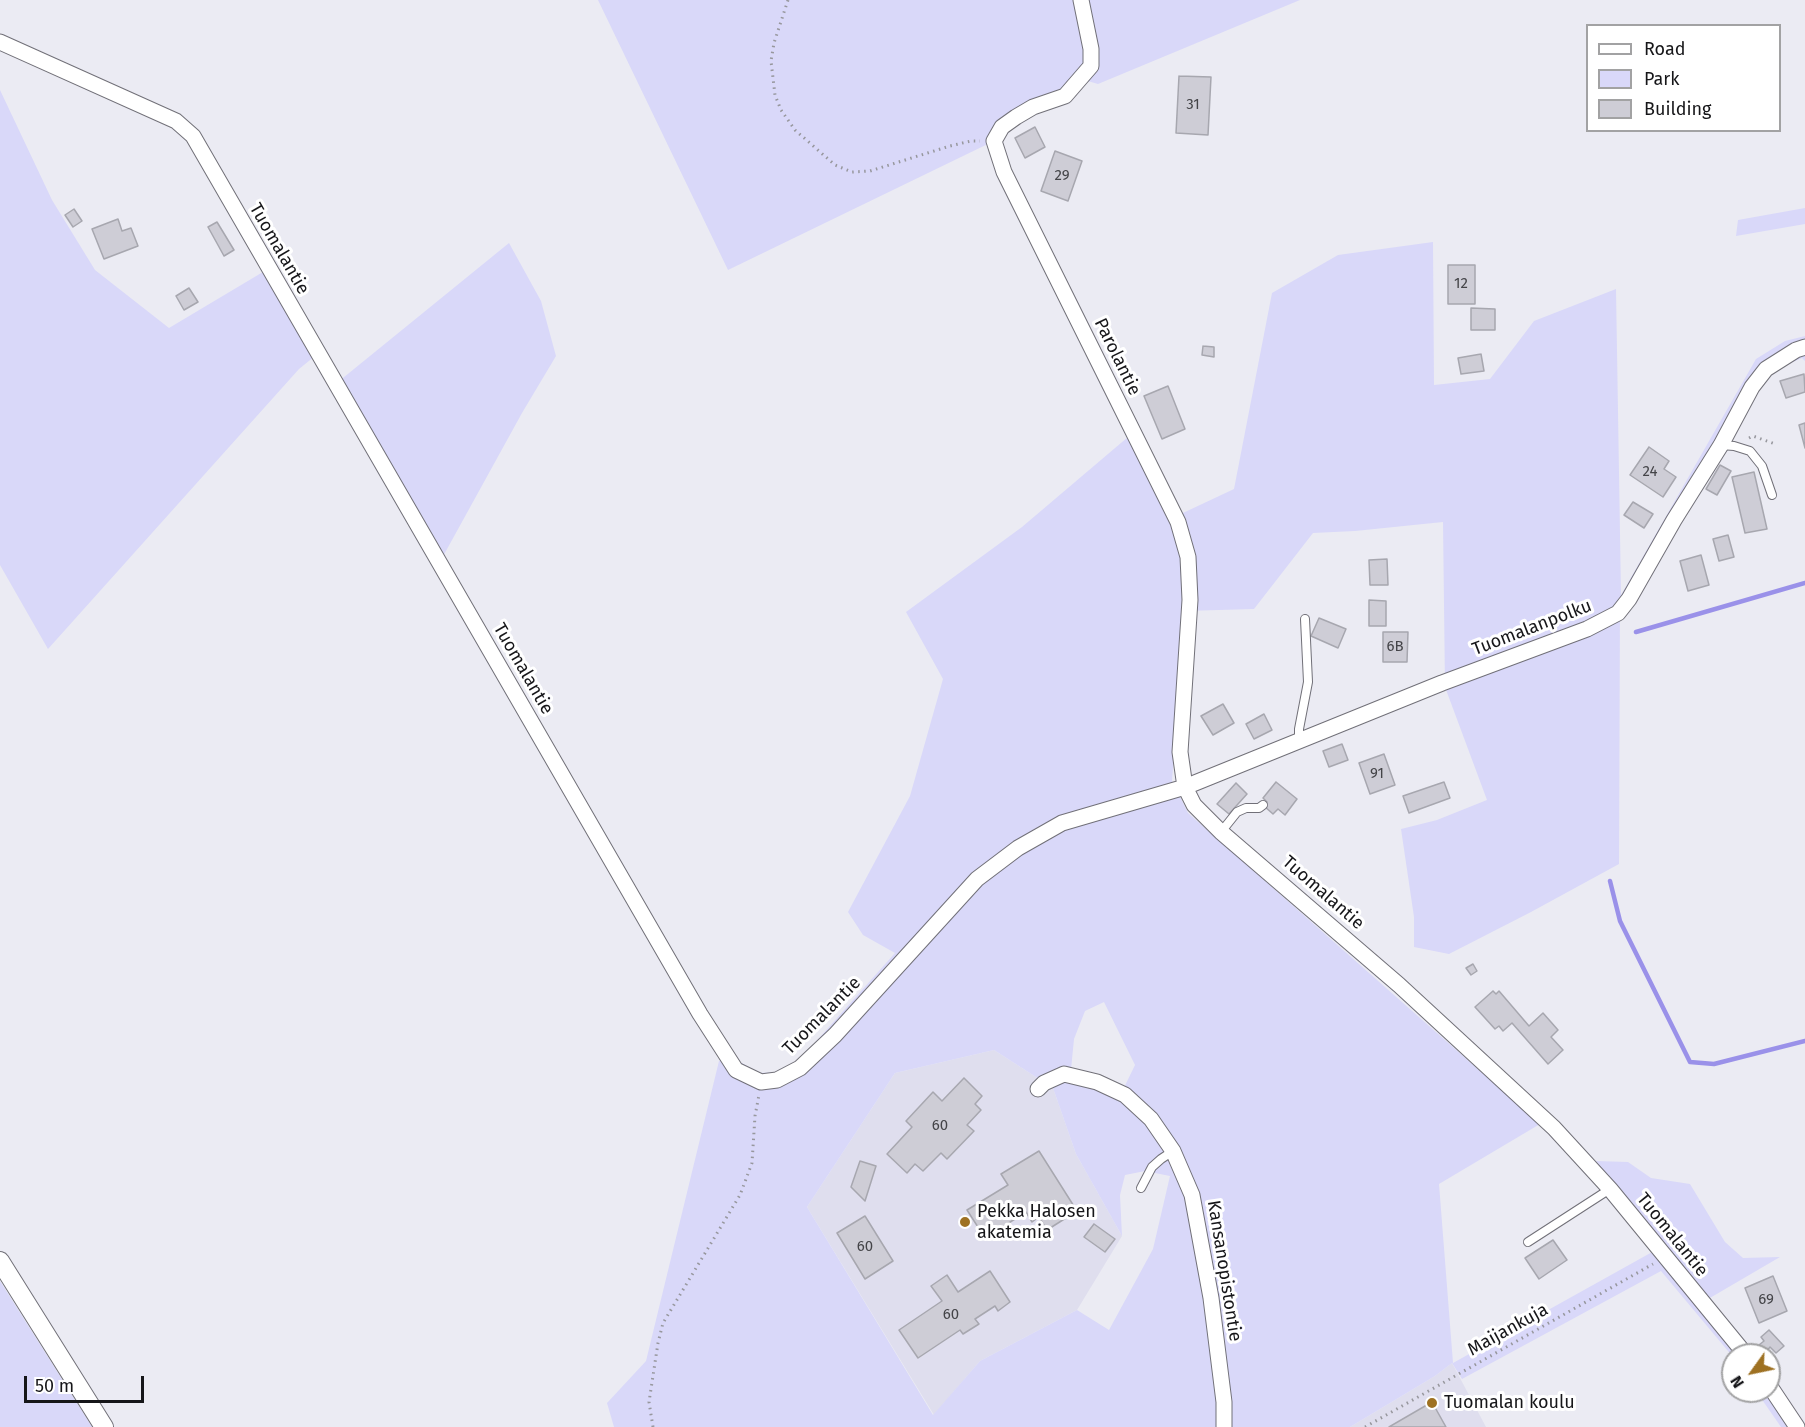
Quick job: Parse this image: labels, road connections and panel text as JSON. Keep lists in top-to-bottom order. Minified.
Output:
{"streets":{"street":["Tuomalantie","Parolantie","Tuomalanpolku","Kansanopistontie"],"path":["Maijankuja"]},"crossings":[["Tuomalantie","Parolantie"],["Tuomalantie","Tuomalanpolku"],["Tuomalantie","Maijankuja"],["Parolantie","Tuomalanpolku"]],"places":["Pekka Halosen akatemia","Tuomalan koulu"],"house_numbers":["31","29","12","24","6B","91","60","60","69","60"],"legend":["Road","Park","Building"],"scale_bar":"50 m","north":"bottom left"}
